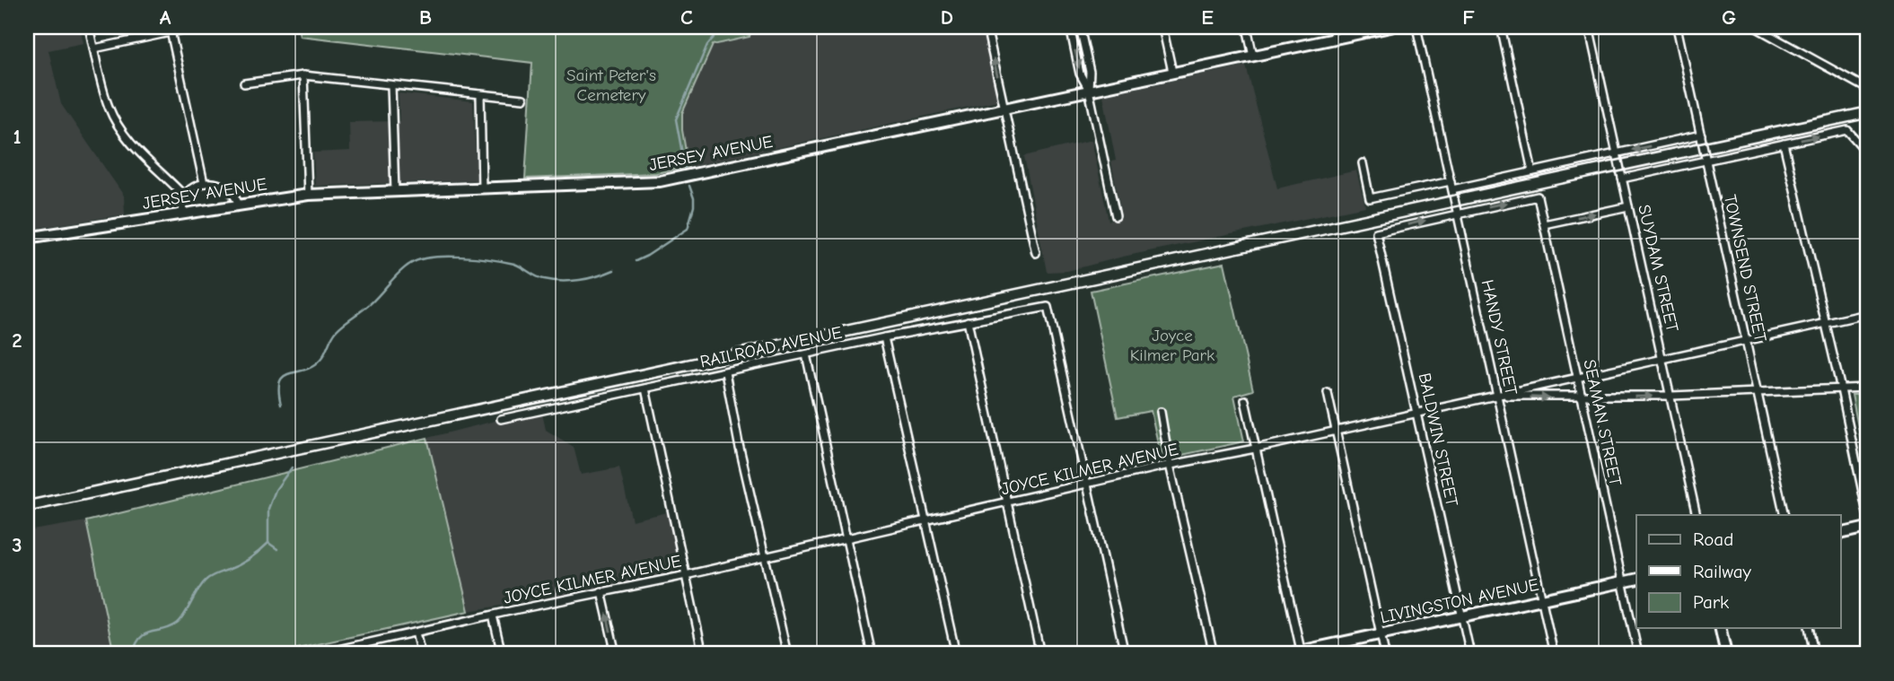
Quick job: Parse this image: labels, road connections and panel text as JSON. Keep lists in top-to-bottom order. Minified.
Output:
{"streets":{"street":["JERSEY AVENUE","SUYDAM STREET","TOWNSEND STREET","HANDY STREET","RAILROAD AVENUE","SEAMAN STREET","BALDWIN STREET","JOYCE KILMER AVENUE","LIVINGSTON AVENUE"]},"crossings":[["SUYDAM STREET","JOYCE KILMER AVENUE"],["TOWNSEND STREET","JOYCE KILMER AVENUE"],["HANDY STREET","SEAMAN STREET"],["HANDY STREET","BALDWIN STREET"],["HANDY STREET","JOYCE KILMER AVENUE"],["HANDY STREET","LIVINGSTON AVENUE"],["RAILROAD AVENUE","JOYCE KILMER AVENUE"],["SEAMAN STREET","BALDWIN STREET"],["SEAMAN STREET","JOYCE KILMER AVENUE"],["SEAMAN STREET","LIVINGSTON AVENUE"],["BALDWIN STREET","JOYCE KILMER AVENUE"],["BALDWIN STREET","LIVINGSTON AVENUE"]],"parks":["Saint Peter's Cemetery","Joyce Kilmer Park"],"legend":["Road","Railway","Park"],"grid":{"columns":["A","B","C","D","E","F","G"],"rows":["1","2","3"]}}
